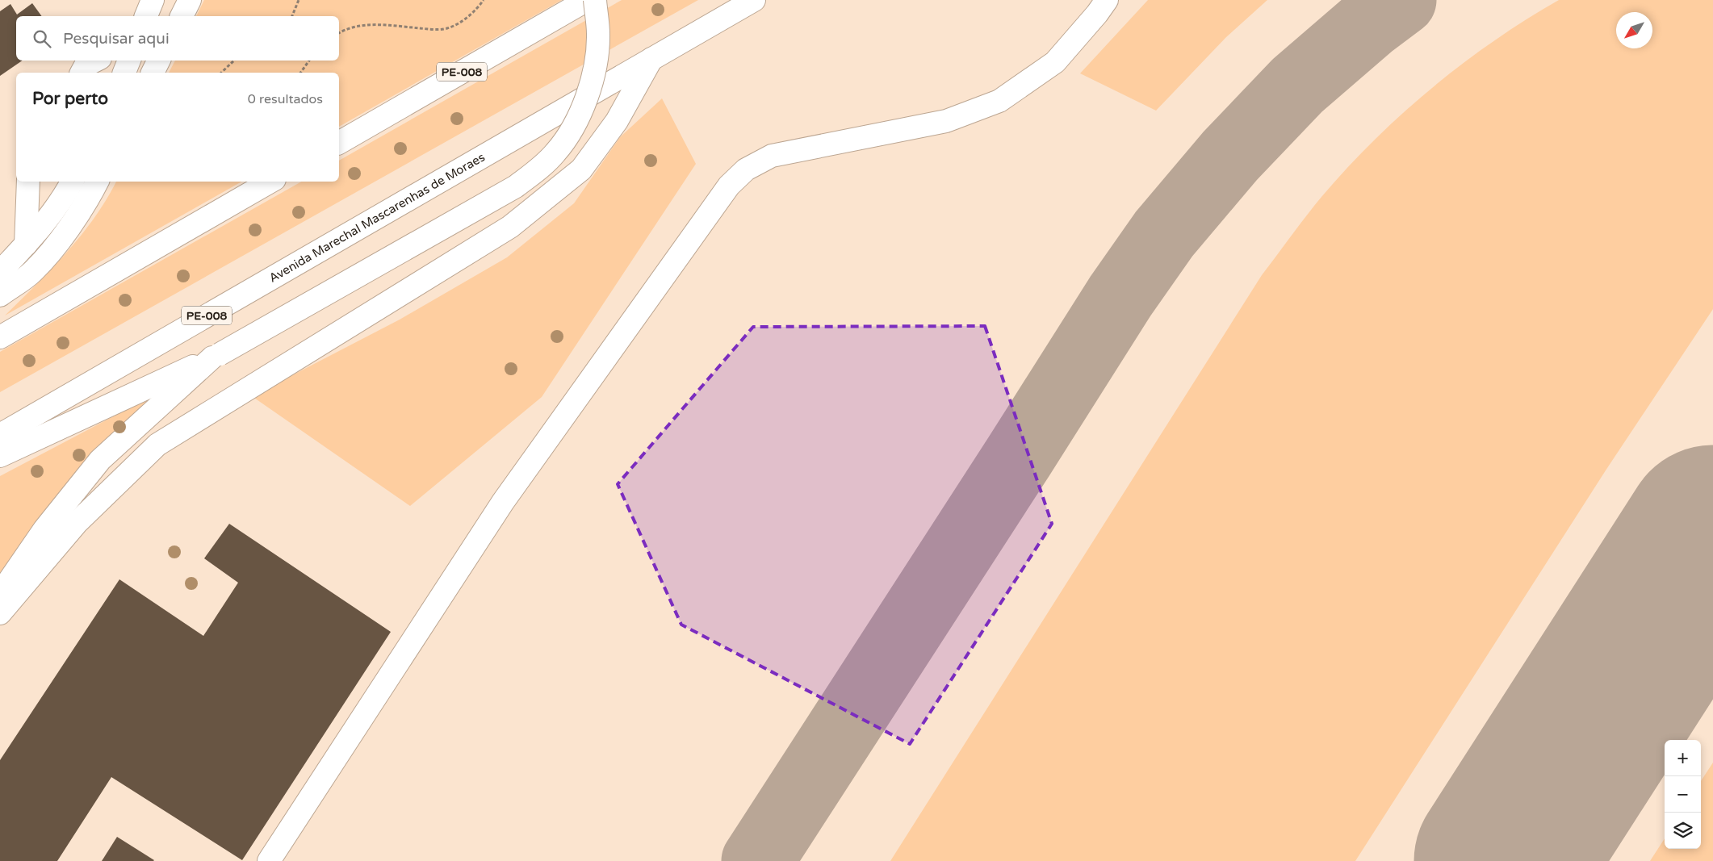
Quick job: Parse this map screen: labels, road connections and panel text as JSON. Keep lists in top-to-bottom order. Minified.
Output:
{"streets":{"main road":["PE-008","Avenida Marechal Mascarenhas de Moraes"]},"north":"bottom left","page":{"search":"Pesquisar aqui","heading":["Por perto","0 resultados"],"map_buttons":["+","−"]}}
